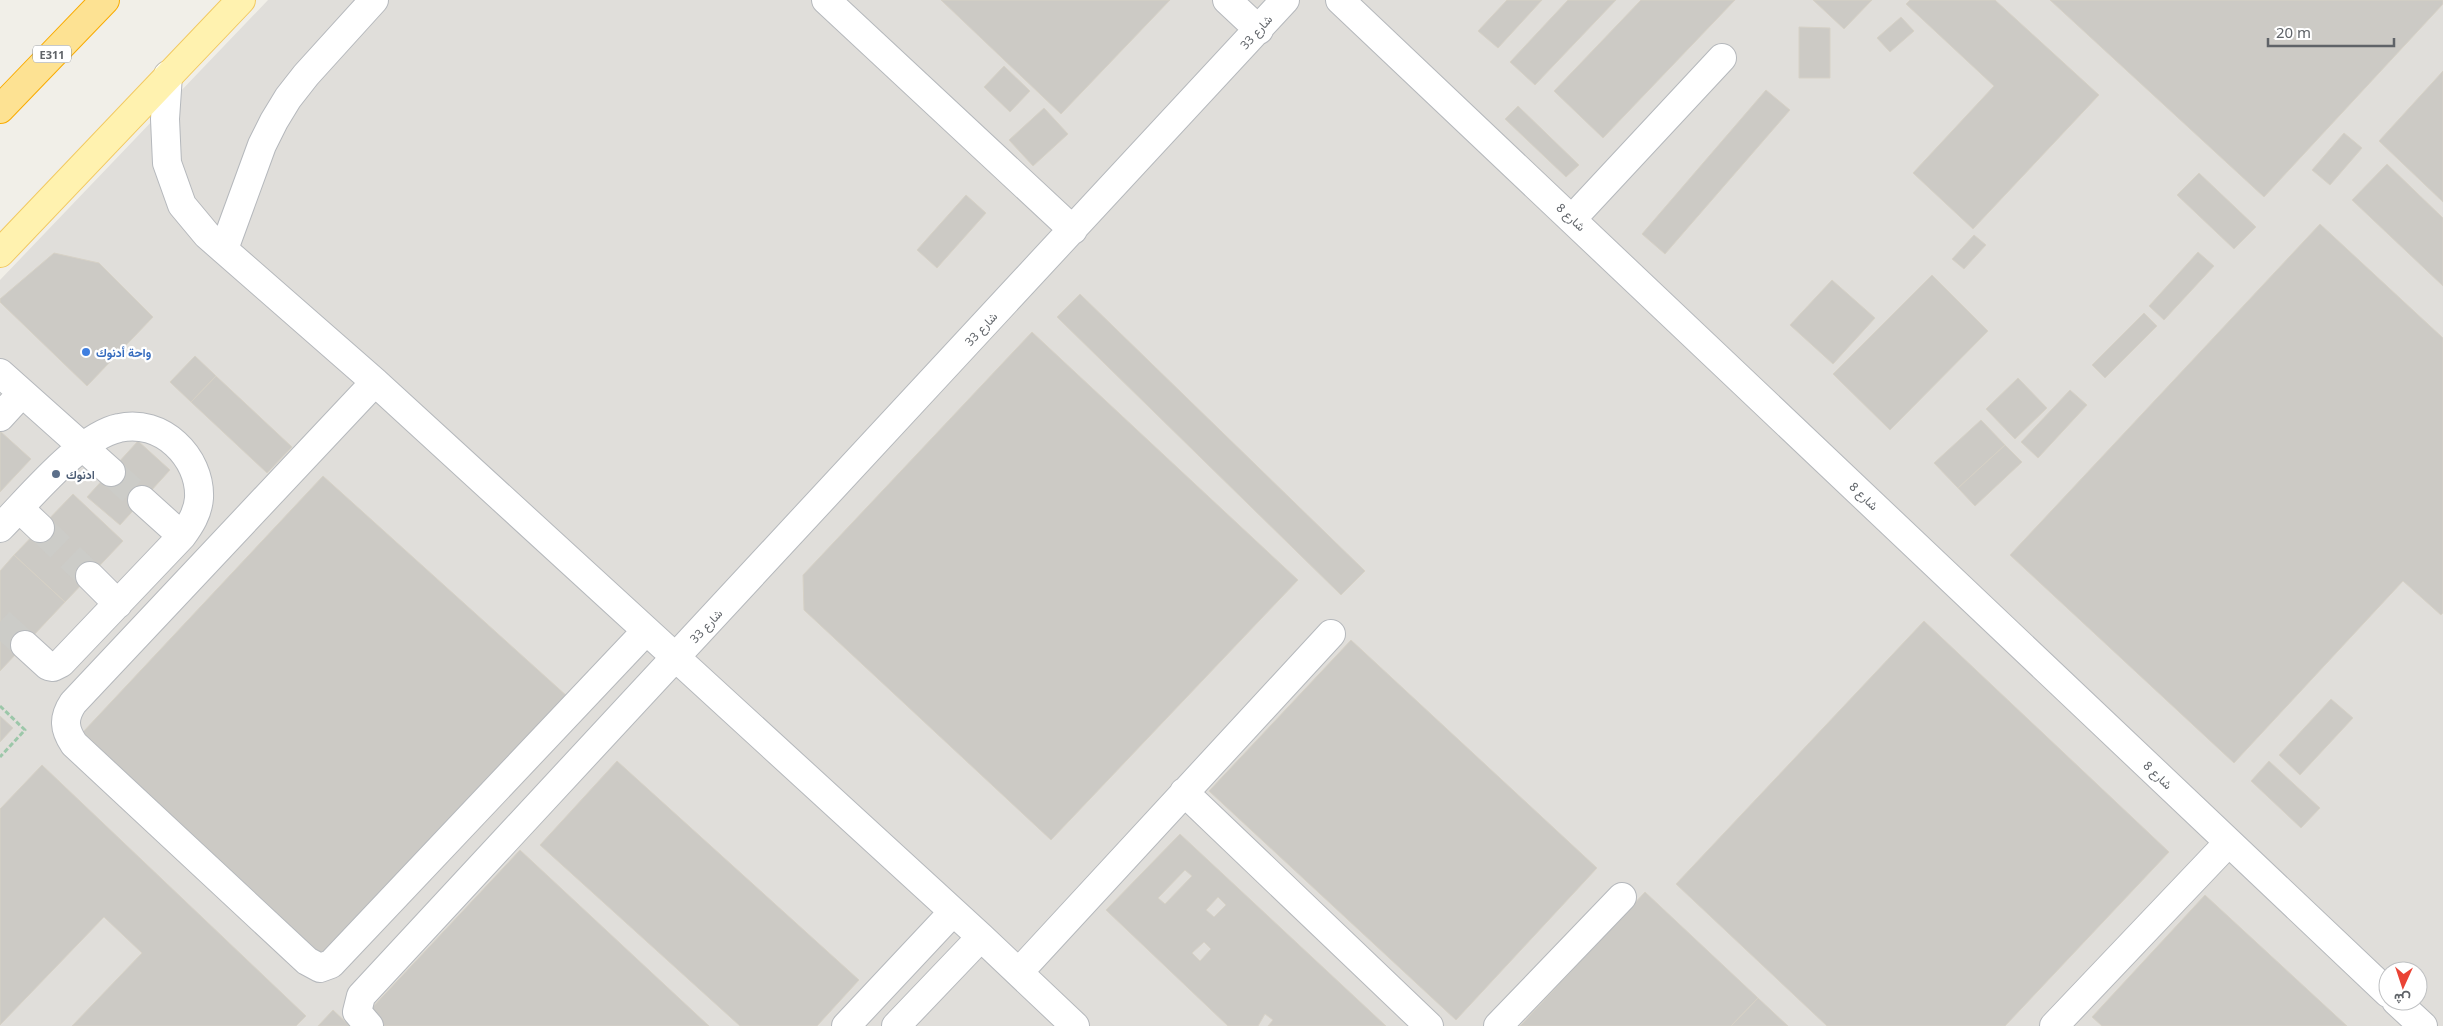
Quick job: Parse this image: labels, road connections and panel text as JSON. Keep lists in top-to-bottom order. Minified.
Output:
{"streets":{"highway":["E311"],"street":["شارع 33","شارع 8"]},"places":["واحة أدنوك","ادنوك"],"scale_bar":"20 m","north":"bottom"}
